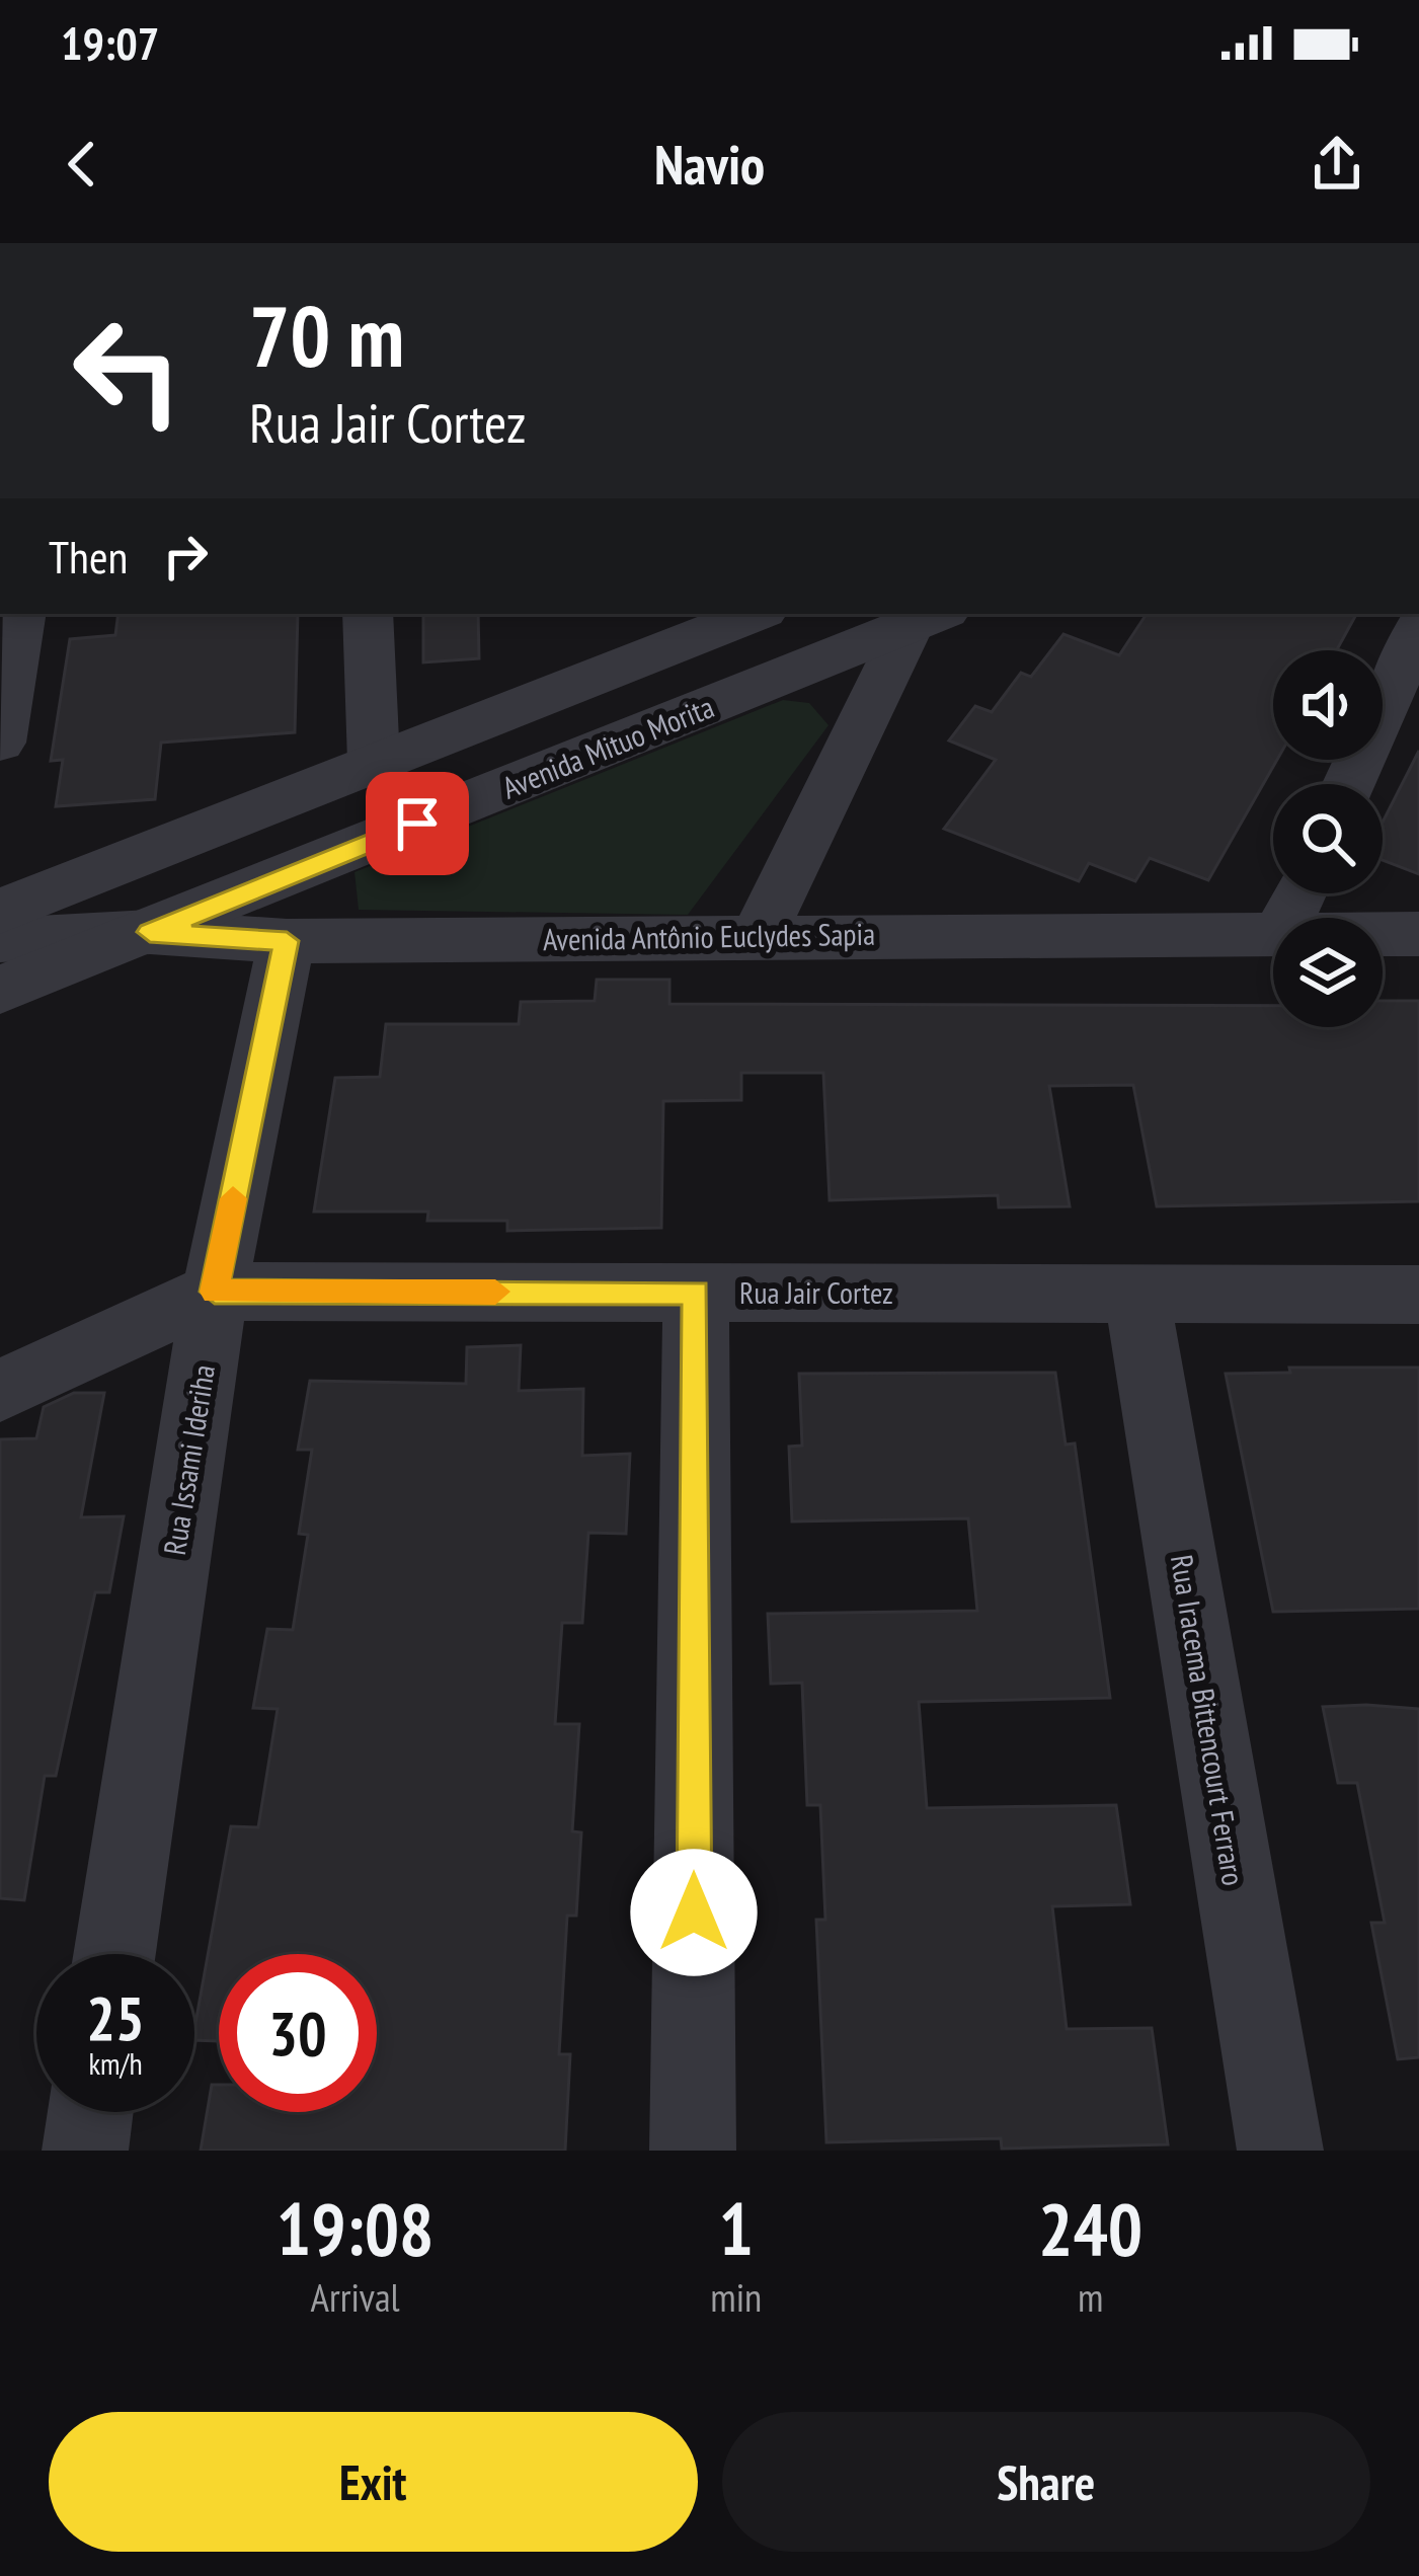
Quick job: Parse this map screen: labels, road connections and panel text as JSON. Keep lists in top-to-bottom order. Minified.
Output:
{"streets":{"street":["Avenida Mituo Morita","Avenida Antônio Euclydes Sapia","Rua Jair Cortez","Rua Issami Ideriha","Rua Iracema Bittencourt Ferraro"]},"crossings":[["Avenida Mituo Morita","Avenida Antônio Euclydes Sapia"],["Avenida Antônio Euclydes Sapia","Rua Issami Ideriha"],["Rua Jair Cortez","Rua Issami Ideriha"],["Rua Jair Cortez","Rua Iracema Bittencourt Ferraro"]],"page":{"status":"19:07","header":"Navio","turn":["70 m","Rua Jair Cortez"],"then":"Then","speed":"25 km/h","limit":"30","eta":["19:08","Arrival","1","min","240","m"],"buttons":["Exit","Share"]}}
